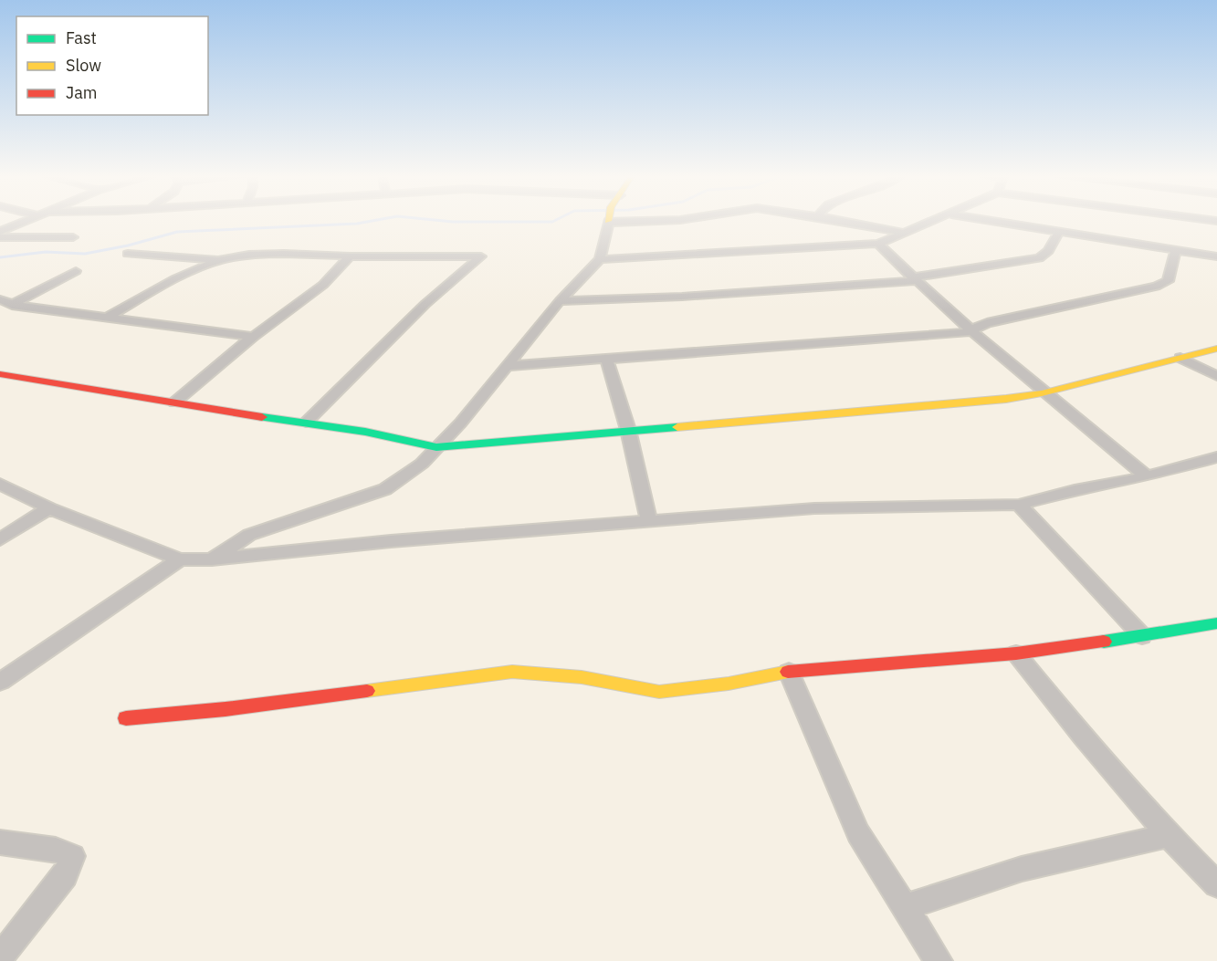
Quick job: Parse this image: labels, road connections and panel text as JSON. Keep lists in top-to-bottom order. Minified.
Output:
{"legend":["Fast","Slow","Jam"]}
